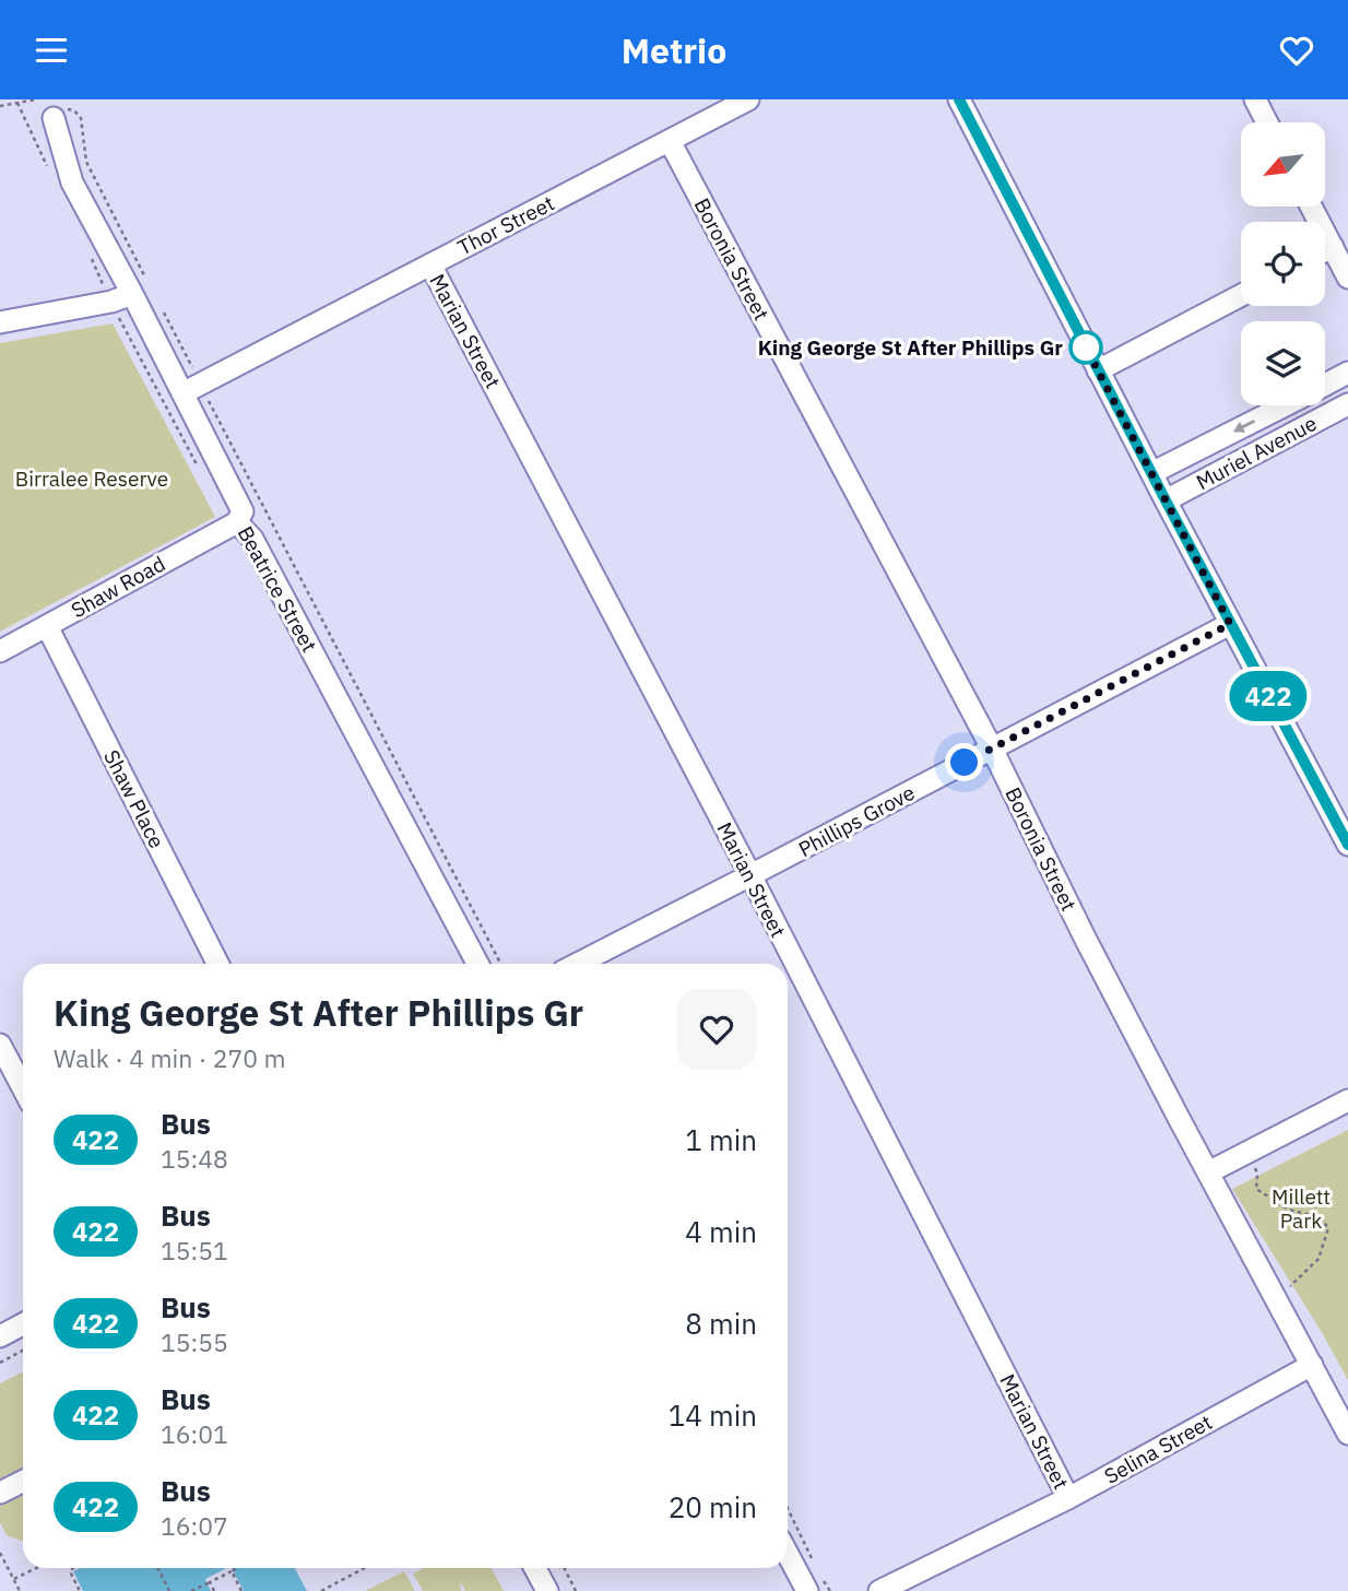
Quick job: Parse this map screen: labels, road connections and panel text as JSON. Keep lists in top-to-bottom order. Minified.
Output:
{"streets":{"street":["Thor Street","Boronia Street","Marian Street","Muriel Avenue","Shaw Road","Beatrice Street","Shaw Place","Phillips Grove","Selina Street"]},"crossings":[["Thor Street","Boronia Street"],["Thor Street","Marian Street"],["Thor Street","Beatrice Street"],["Boronia Street","Phillips Grove"],["Boronia Street","Selina Street"],["Marian Street","Phillips Grove"],["Marian Street","Selina Street"],["Shaw Road","Beatrice Street"],["Shaw Road","Shaw Place"]],"parks":["Birralee Reserve","Millett Park"],"places":["King George St After Phillips Gr"],"lines":["bus line 422"],"north":"bottom left","page":{"header":"Metrio","on_map":"422","heading":["King George St After Phillips Gr","Walk · 4 min · 270 m"],"list":[{"mark":"422","name":"Bus","note":"15:48","value":"1 min"},{"mark":"422","name":"Bus","note":"15:51","value":"4 min"},{"mark":"422","name":"Bus","note":"15:55","value":"8 min"},{"mark":"422","name":"Bus","note":"16:01","value":"14 min"},{"mark":"422","name":"Bus","note":"16:07","value":"20 min"}]}}
